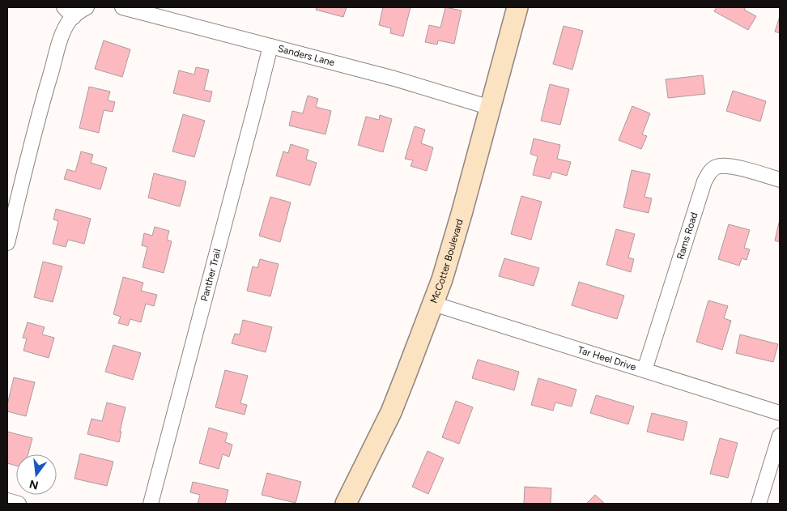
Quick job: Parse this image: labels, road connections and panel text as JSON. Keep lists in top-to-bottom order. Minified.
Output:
{"streets":{"street":["Sanders Lane","Rams Road","McCotter Boulevard","Panther Trail","Tar Heel Drive"]},"crossings":[["Sanders Lane","McCotter Boulevard"],["Sanders Lane","Panther Trail"],["Rams Road","Tar Heel Drive"],["McCotter Boulevard","Tar Heel Drive"]],"north":"bottom"}
